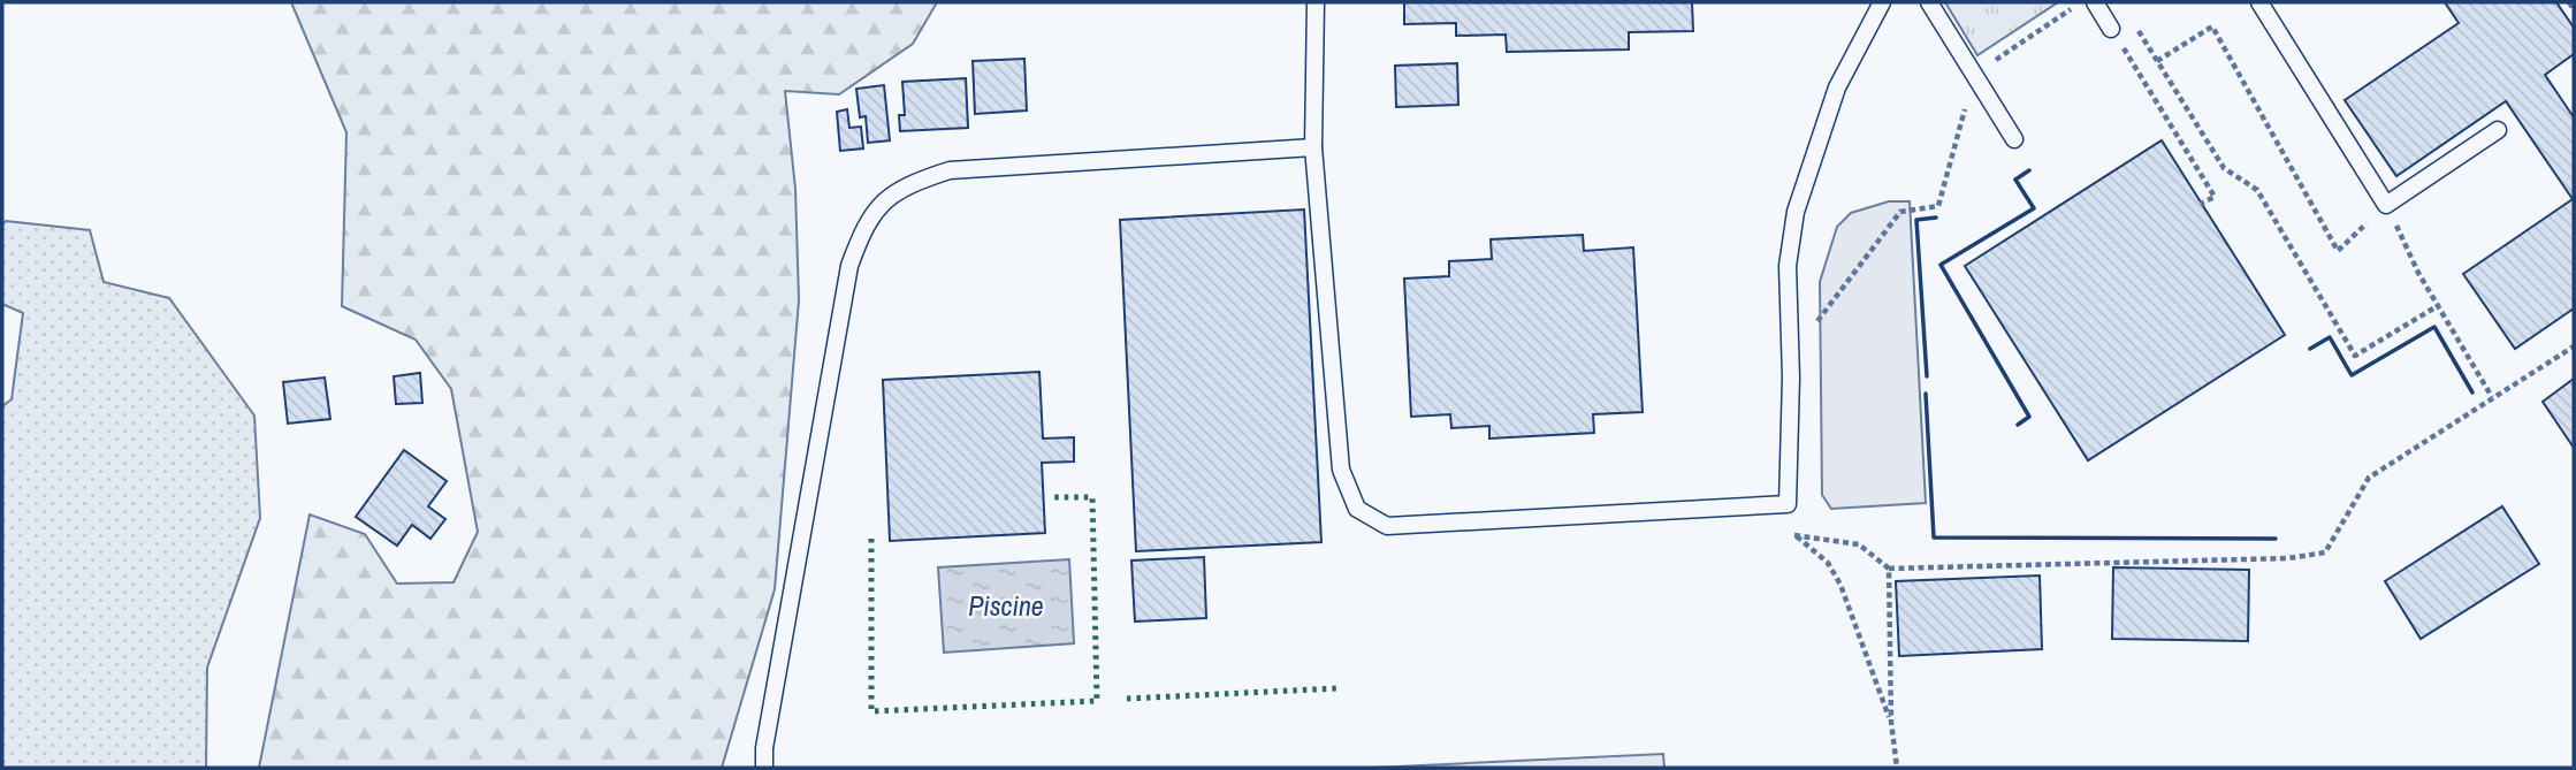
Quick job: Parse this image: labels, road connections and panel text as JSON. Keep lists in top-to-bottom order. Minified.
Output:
{"water":["Piscine"]}
